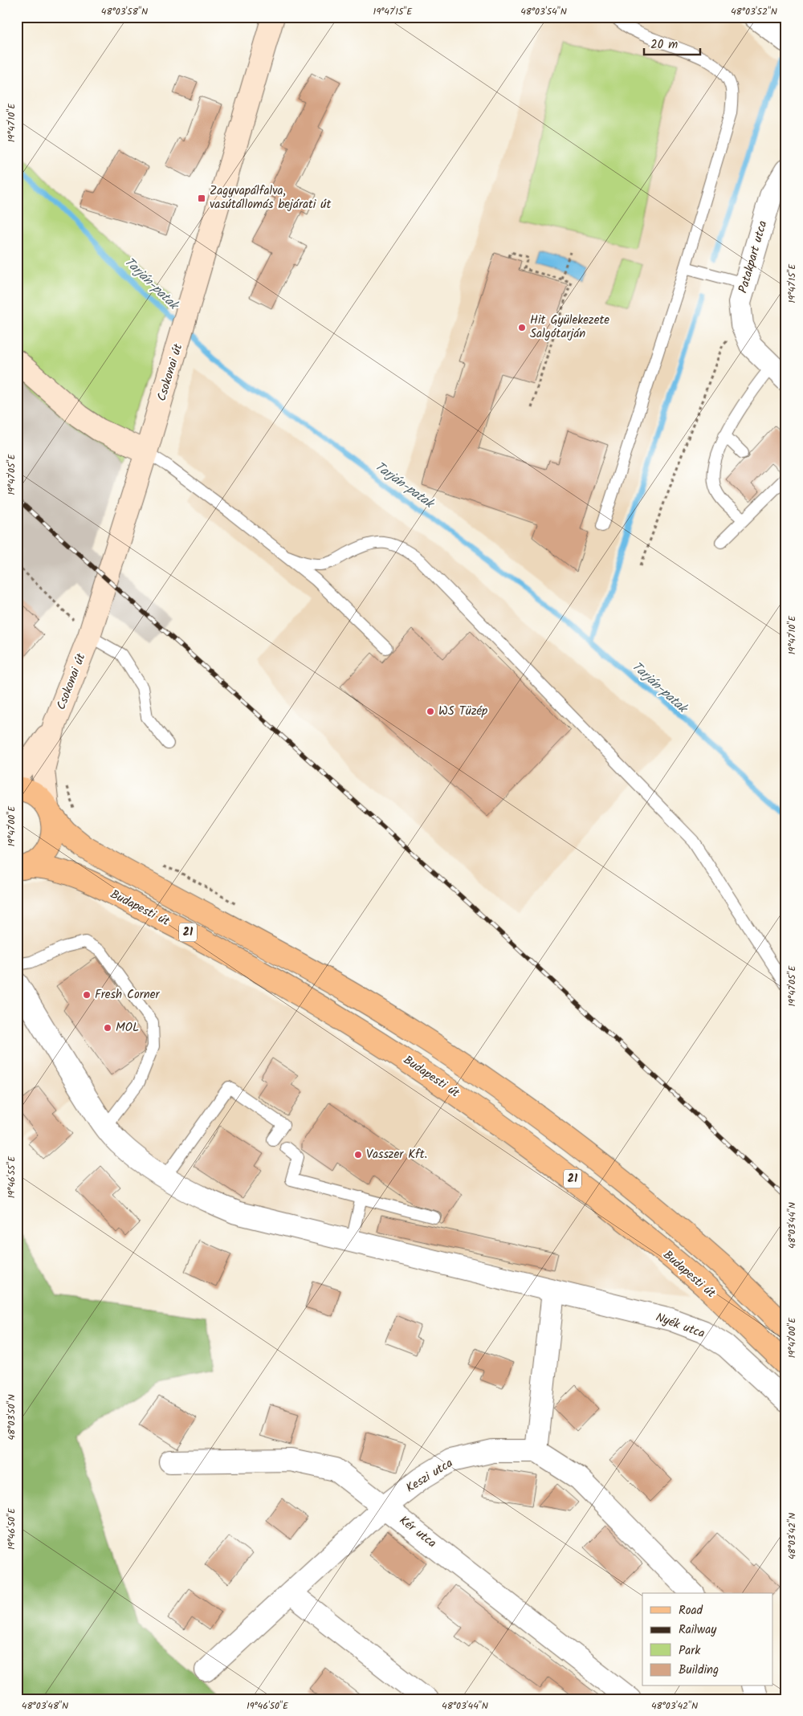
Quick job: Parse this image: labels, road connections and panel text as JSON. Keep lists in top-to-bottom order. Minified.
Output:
{"streets":{"main road":["Csokonai út","Budapesti út","21"],"street":["Patakpart utca","Nyék utca","Keszi utca","Kér utca"]},"crossings":[["Budapesti út","21"],["Keszi utca","Kér utca"]],"water":["Tarján-patak"],"places":{"transit":["Zagyvapálfalva, vasútállomás bejárati út"],"other":["Hit Gyülekezete Salgótarján","WS Tüzép","Fresh Corner","MOL","Vasszer Kft."]},"legend":["Road","Railway","Park","Building"],"scale_bar":"20 m","coordinates":["48°03'58\"N","19°47'15\"E","48°03'54\"N","48°03'52\"N","19°47'10\"E","19°47'05\"E","19°47'00\"E","19°46'55\"E","48°03'44\"N","48°03'50\"N","19°46'50\"E","48°03'42\"N","48°03'48\"N"]}
